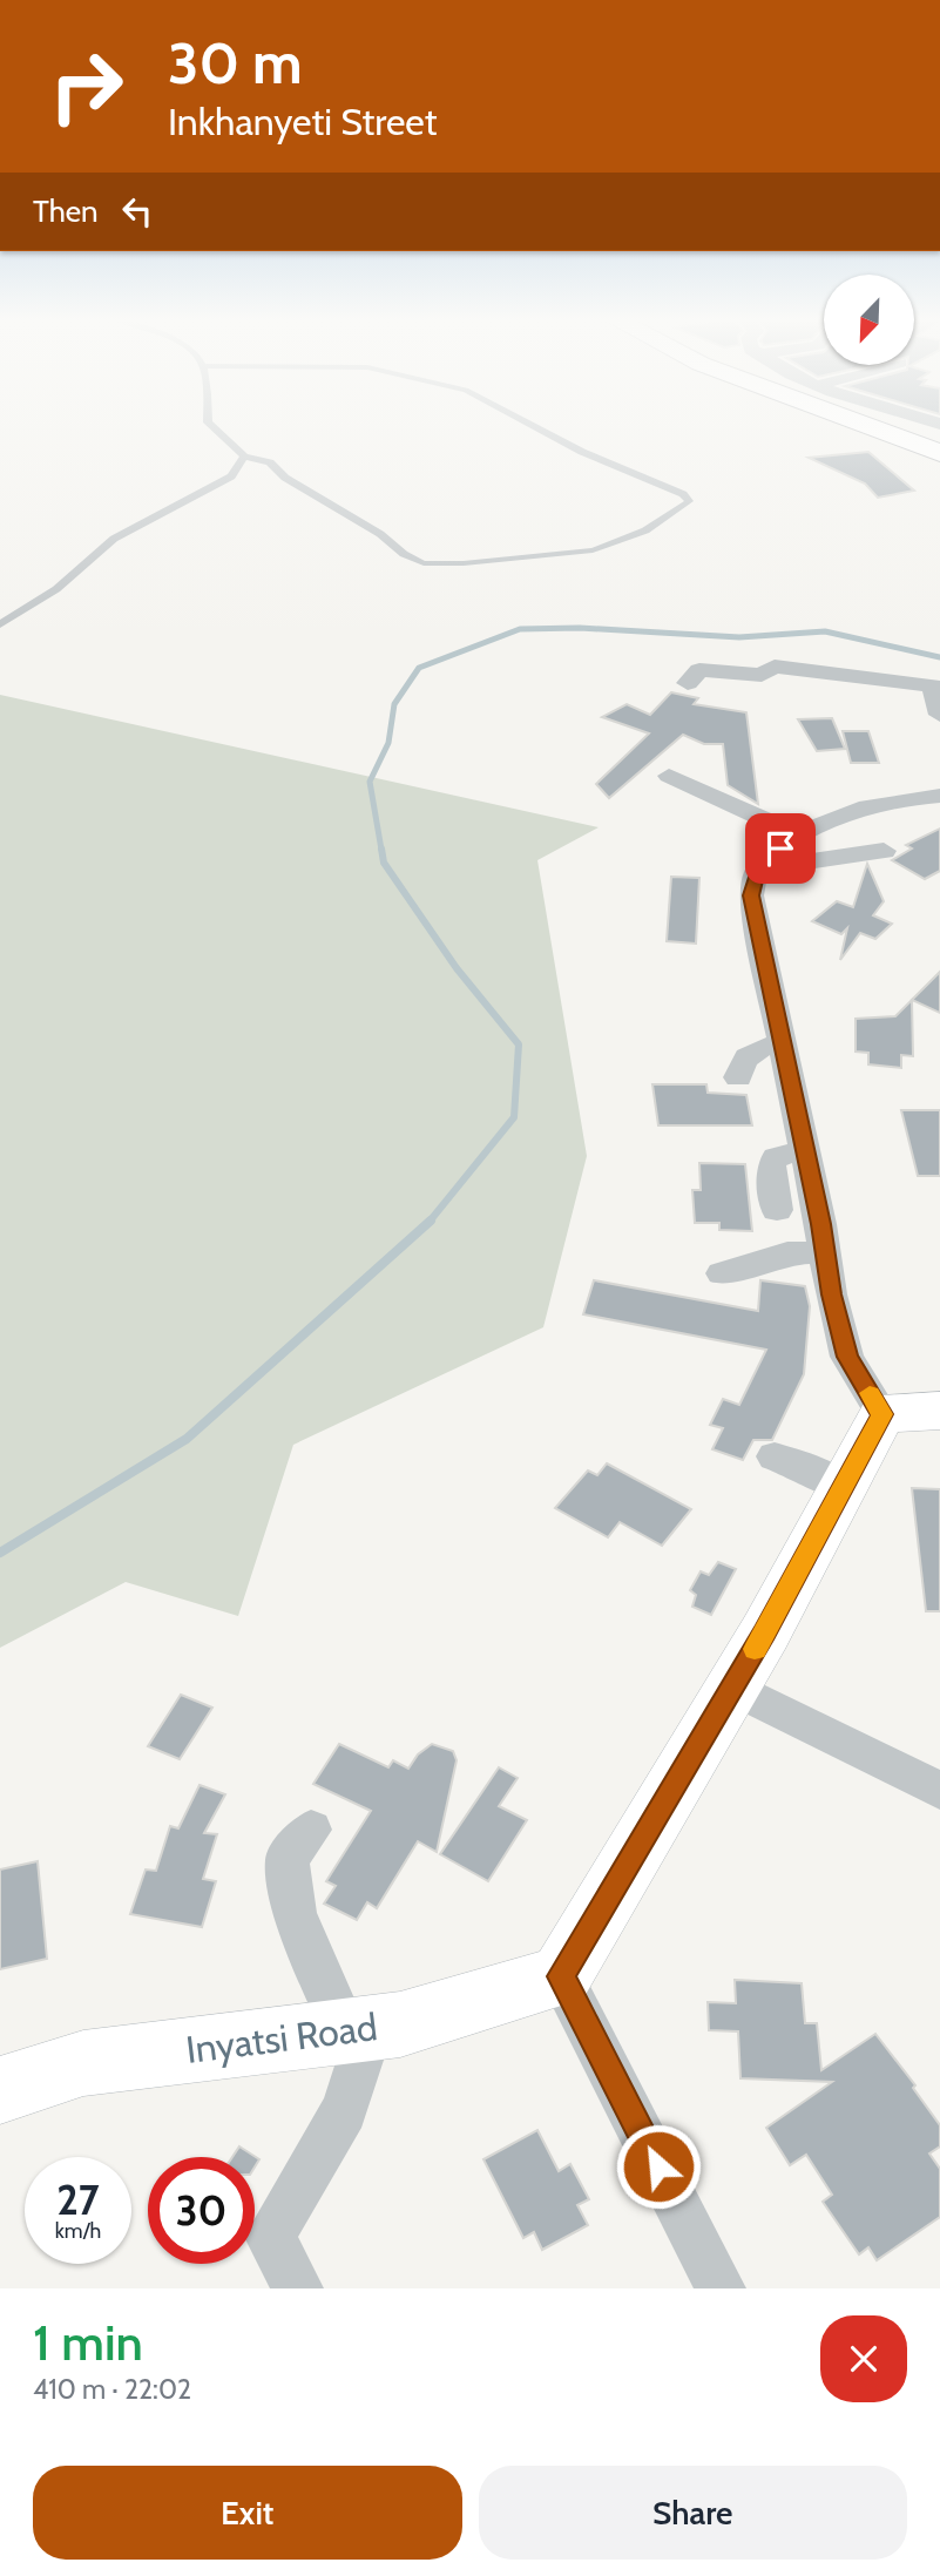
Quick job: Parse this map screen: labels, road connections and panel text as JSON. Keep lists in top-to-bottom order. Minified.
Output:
{"streets":{"street":["Inyatsi Road"]},"north":"bottom left","page":{"turn":["30 m","Inkhanyeti Street"],"then":"Then","speed":"27 km/h","limit":"30","heading":["1 min","410 m · 22:02"],"buttons":["Exit","Share"]}}
